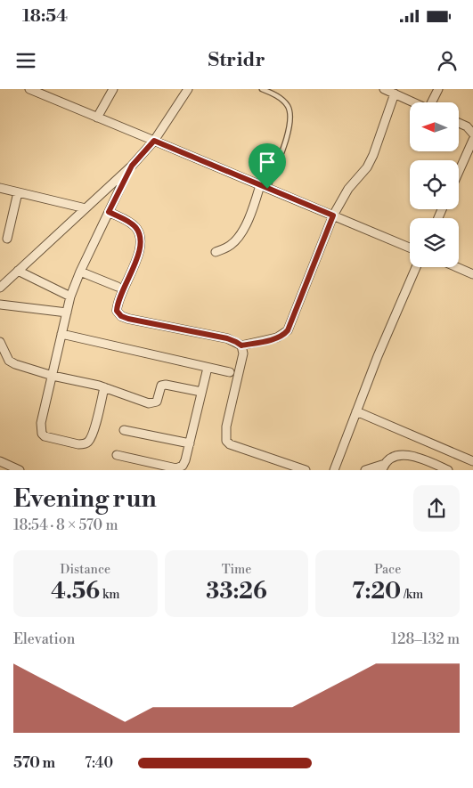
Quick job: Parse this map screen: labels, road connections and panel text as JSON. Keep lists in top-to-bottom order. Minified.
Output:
{"north":"left","page":{"status":"18:54","header":"Stridr","heading":["Evening run","18:54 · 8 × 570 m"],"stats":[["Distance","4.56 km"],["Time","33:26"],["Pace","7:20 /km"]],"chart":["Elevation","128–132 m"],"list":[{"name":"570 m","note":"7:40"}]}}
